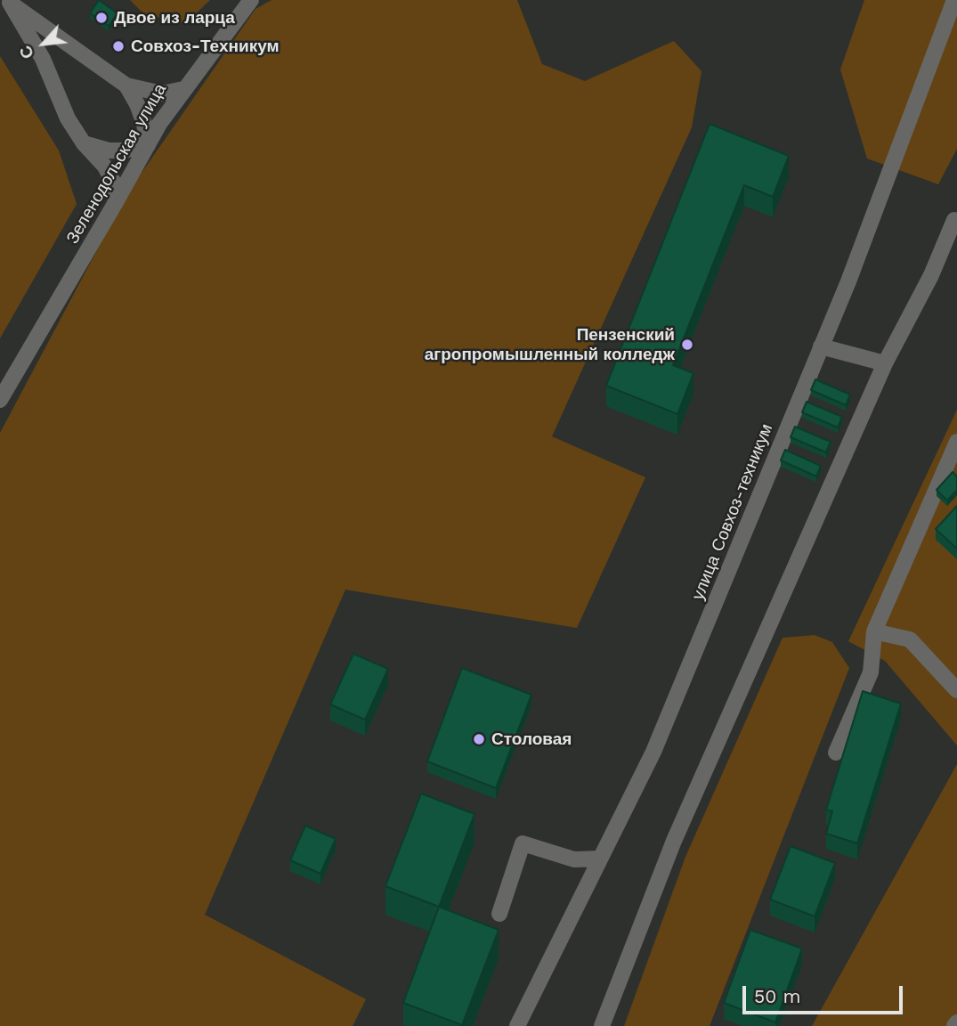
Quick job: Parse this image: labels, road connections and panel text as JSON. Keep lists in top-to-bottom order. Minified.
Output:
{"streets":{"street":["Зеленодольская улица","улица Совхоз-техникум"]},"places":["Двое из ларца","Совхоз-Техникум","Пензенский агропромышленный колледж","Столовая"],"scale_bar":"50 m","north":"bottom left"}
